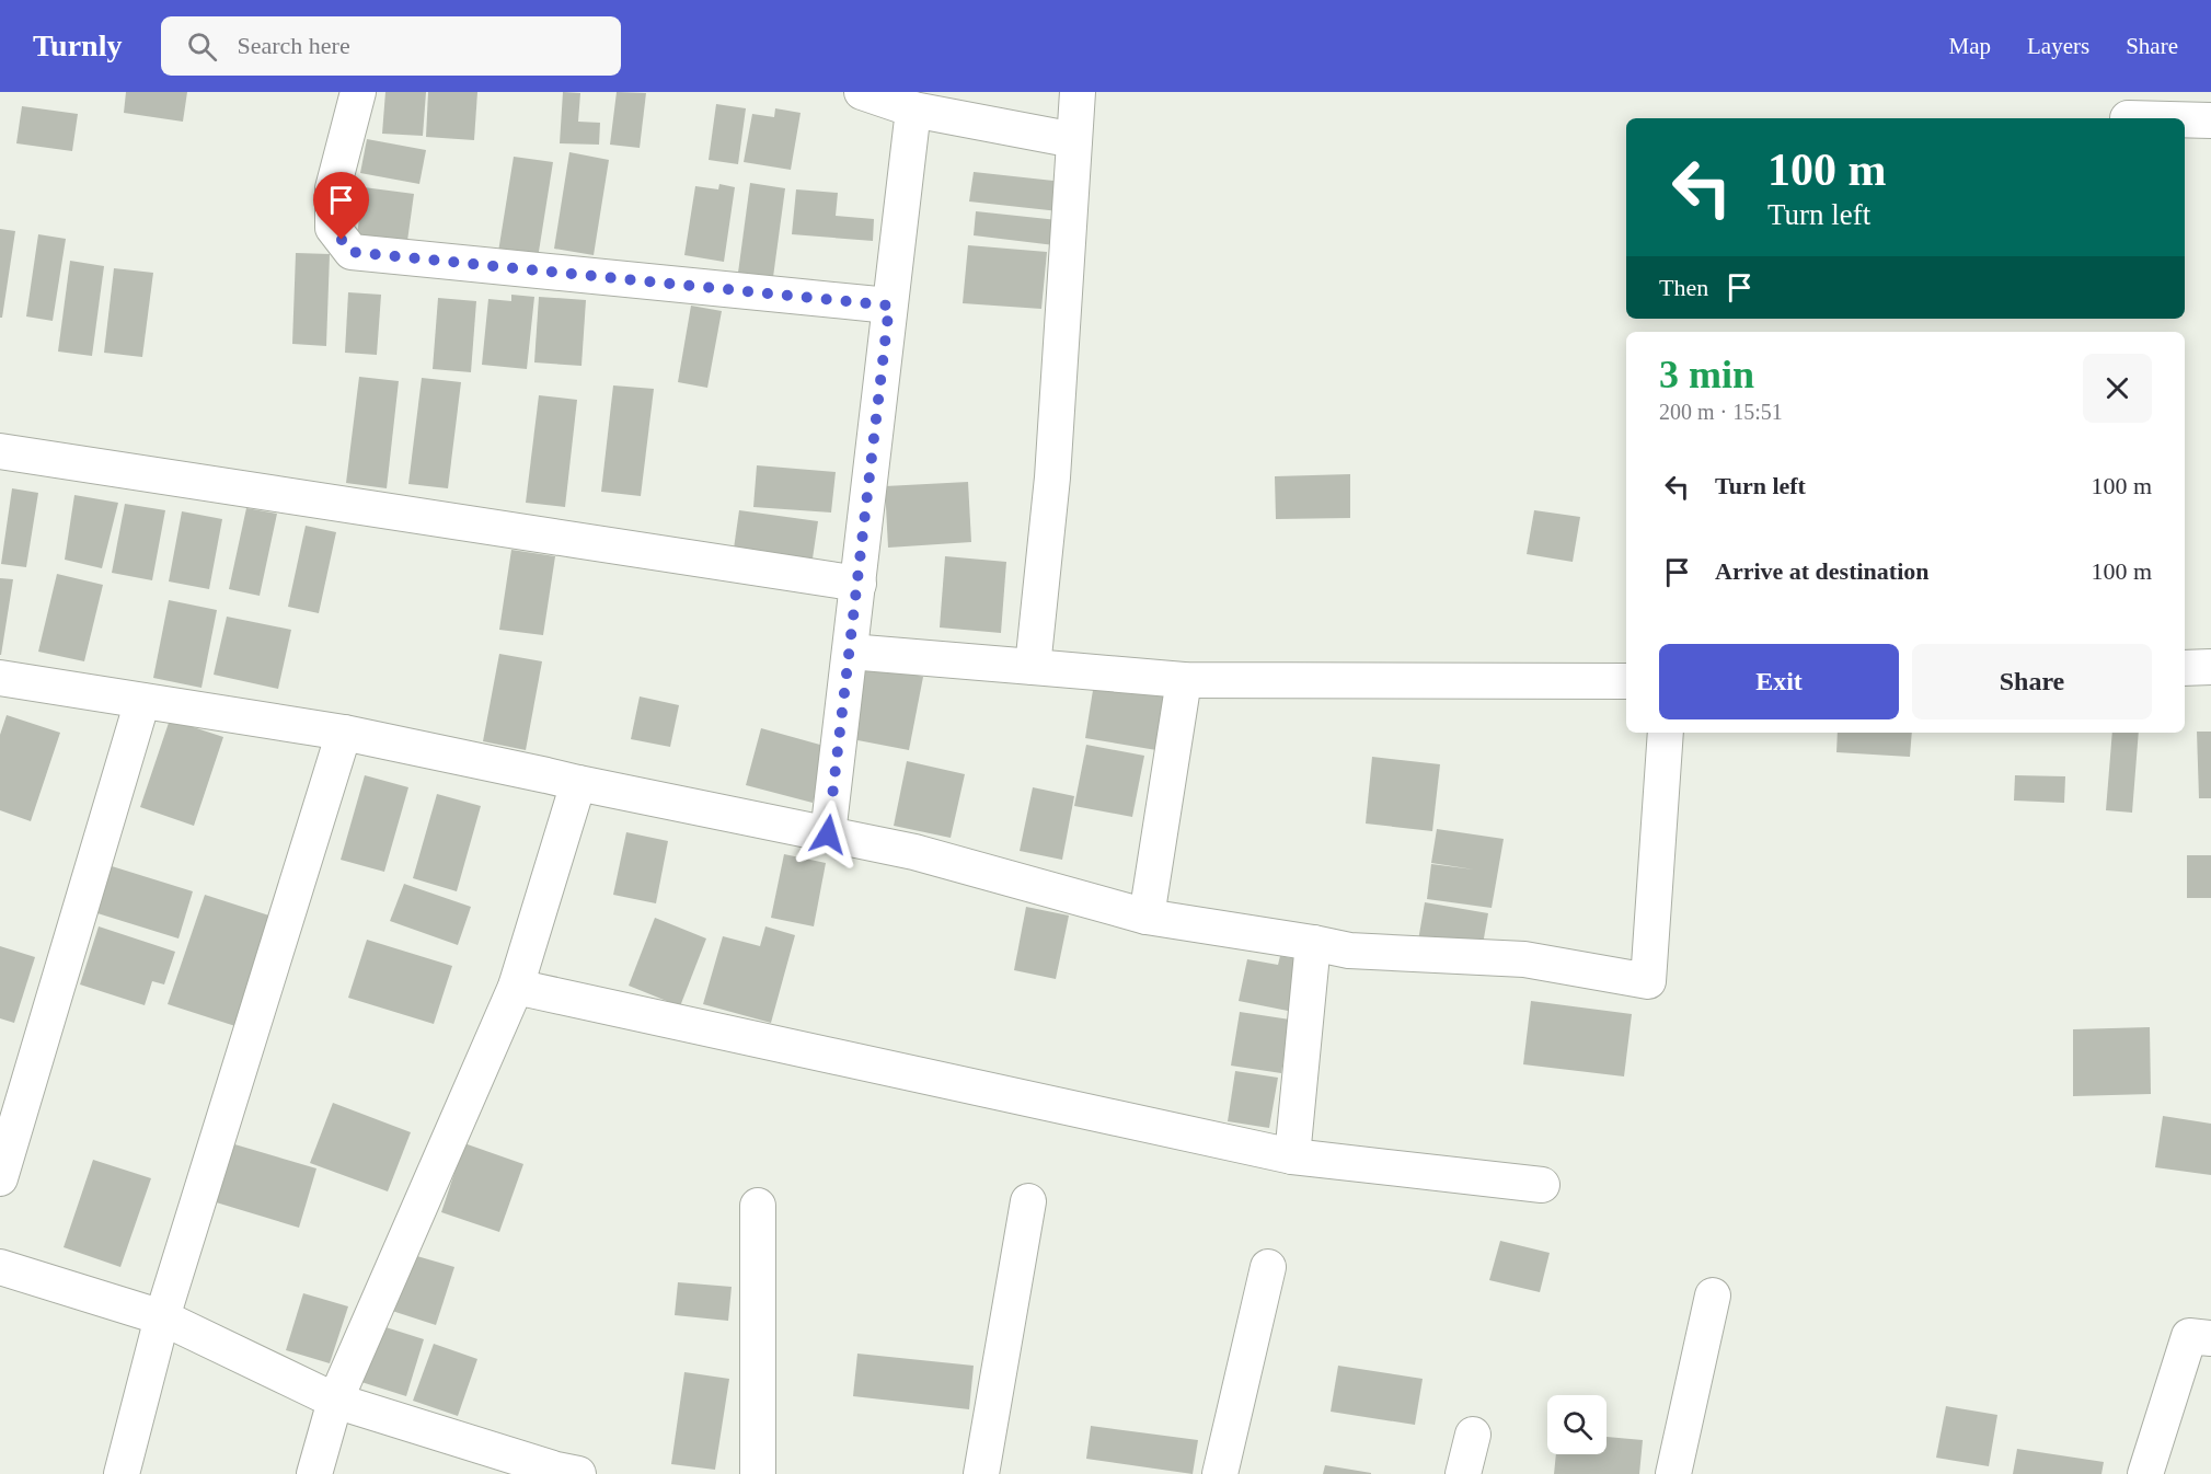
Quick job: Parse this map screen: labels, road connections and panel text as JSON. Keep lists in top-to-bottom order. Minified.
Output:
{"page":{"header":"Turnly","search":"Search here","nav":["Map","Layers","Share"],"turn":["100 m","Turn left"],"then":"Then","heading":["3 min","200 m · 15:51"],"list":[{"name":"Turn left","value":"100 m"},{"name":"Arrive at destination","value":"100 m"}],"buttons":["Exit","Share"]}}
